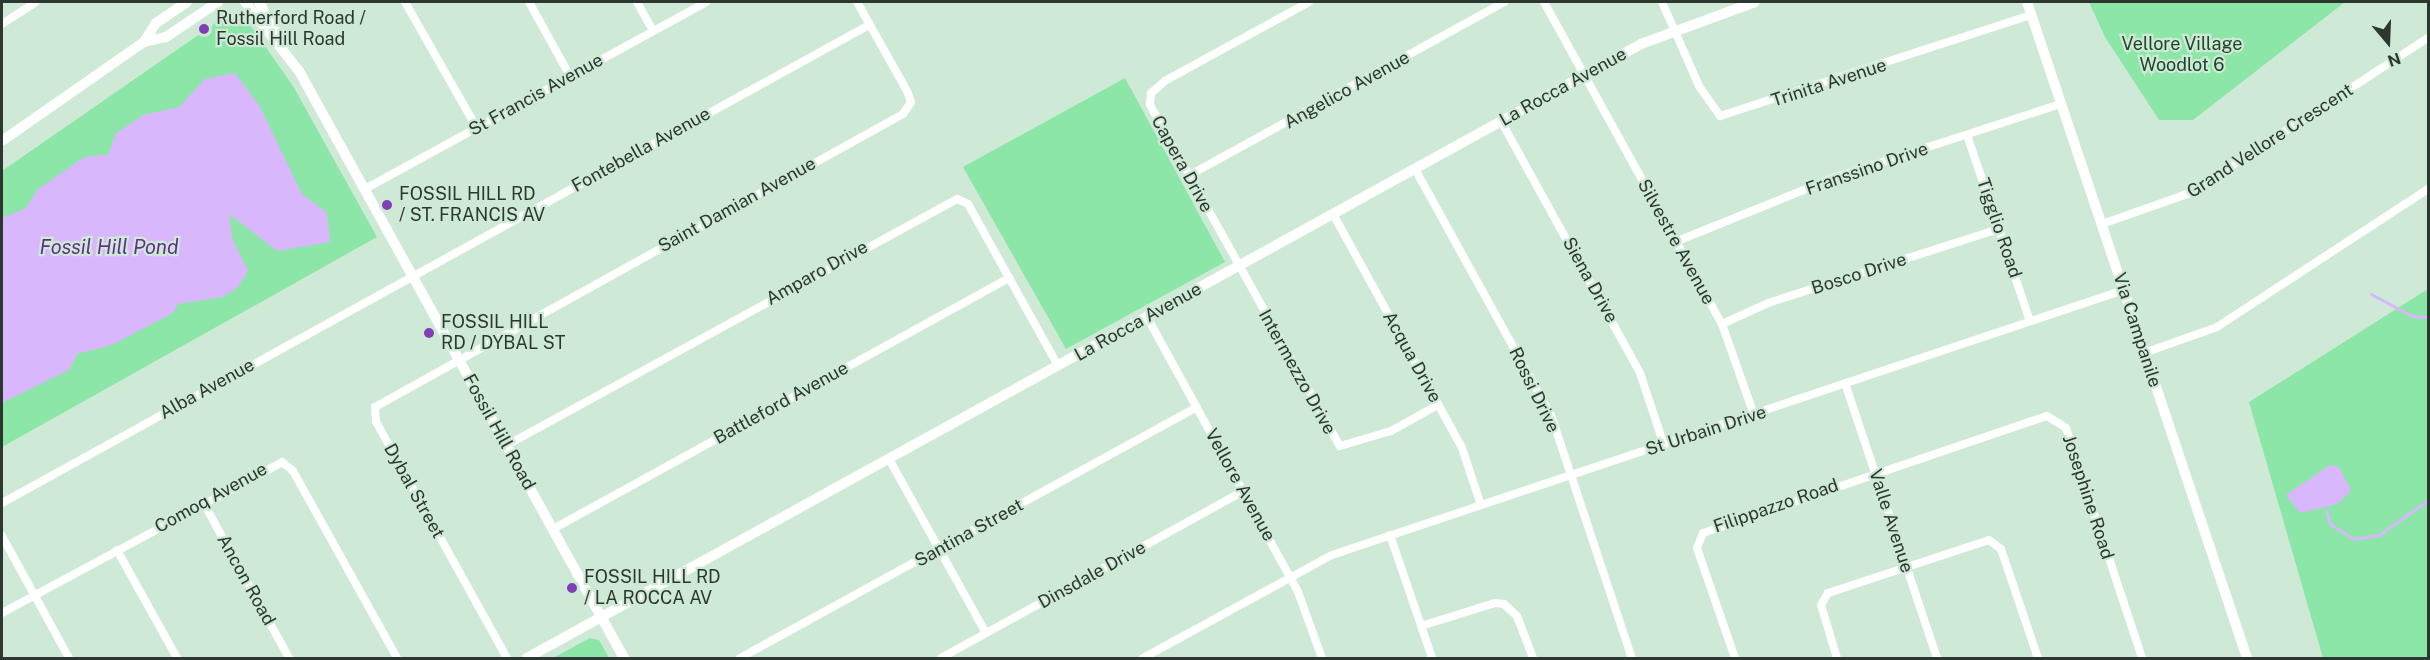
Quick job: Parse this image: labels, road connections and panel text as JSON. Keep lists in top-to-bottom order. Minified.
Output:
{"streets":{"street":["Trinita Avenue","La Rocca Avenue","Angelico Avenue","St Francis Avenue","Grand Vellore Crescent","Fontebella Avenue","Capera Drive","Franssino Drive","Saint Damian Avenue","Tigglio Road","Silvestre Avenue","Amparo Drive","Bosco Drive","Siena Drive","Via Campanile","Acqua Drive","Intermezzo Drive","Alba Avenue","Rossi Drive","Battleford Avenue","St Urbain Drive","Fossil Hill Road","Vellore Avenue","Dybal Street","Josephine Road","Comoq Avenue","Filippazzo Road","Valle Avenue","Santina Street","Dinsdale Drive","Ancon Road"]},"crossings":[["Trinita Avenue","La Rocca Avenue"],["Trinita Avenue","Via Campanile"],["La Rocca Avenue","Capera Drive"],["La Rocca Avenue","Silvestre Avenue"],["La Rocca Avenue","Amparo Drive"],["La Rocca Avenue","Siena Drive"],["La Rocca Avenue","Acqua Drive"],["La Rocca Avenue","Intermezzo Drive"],["La Rocca Avenue","Rossi Drive"],["La Rocca Avenue","Fossil Hill Road"],["La Rocca Avenue","Vellore Avenue"],["Angelico Avenue","Capera Drive"],["St Francis Avenue","Fossil Hill Road"],["Grand Vellore Crescent","Via Campanile"],["Fontebella Avenue","Saint Damian Avenue"],["Fontebella Avenue","Alba Avenue"],["Fontebella Avenue","Fossil Hill Road"],["Capera Drive","Intermezzo Drive"],["Franssino Drive","Tigglio Road"],["Franssino Drive","Silvestre Avenue"],["Franssino Drive","Via Campanile"],["Saint Damian Avenue","Fossil Hill Road"],["Saint Damian Avenue","Dybal Street"],["Tigglio Road","Bosco Drive"],["Tigglio Road","St Urbain Drive"],["Silvestre Avenue","Bosco Drive"],["Silvestre Avenue","St Urbain Drive"],["Amparo Drive","Battleford Avenue"],["Amparo Drive","Fossil Hill Road"],["Siena Drive","St Urbain Drive"],["Via Campanile","St Urbain Drive"],["Acqua Drive","Intermezzo Drive"],["Acqua Drive","St Urbain Drive"],["Alba Avenue","Fossil Hill Road"],["Rossi Drive","St Urbain Drive"],["Battleford Avenue","Fossil Hill Road"],["St Urbain Drive","Vellore Avenue"],["St Urbain Drive","Valle Avenue"],["Fossil Hill Road","Dybal Street"],["Vellore Avenue","Santina Street"],["Vellore Avenue","Dinsdale Drive"],["Josephine Road","Filippazzo Road"],["Josephine Road","Valle Avenue"],["Comoq Avenue","Ancon Road"],["Filippazzo Road","Valle Avenue"]],"water":["Fossil Hill Pond"],"parks":["Vellore Village Woodlot 6"],"places":["Rutherford Road / Fossil Hill Road","FOSSIL HILL RD / ST. FRANCIS AV","FOSSIL HILL RD / DYBAL ST","FOSSIL HILL RD / LA ROCCA AV"],"north":"bottom"}
